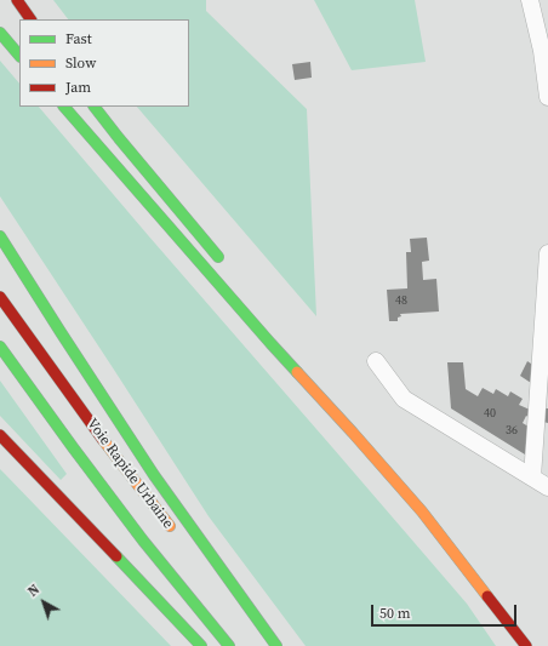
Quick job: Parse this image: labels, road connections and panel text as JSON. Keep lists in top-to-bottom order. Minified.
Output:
{"streets":{"highway":["Voie Rapide Urbaine"]},"house_numbers":["48","40","36"],"legend":["Fast","Slow","Jam"],"scale_bar":"50 m","north":"top left"}
